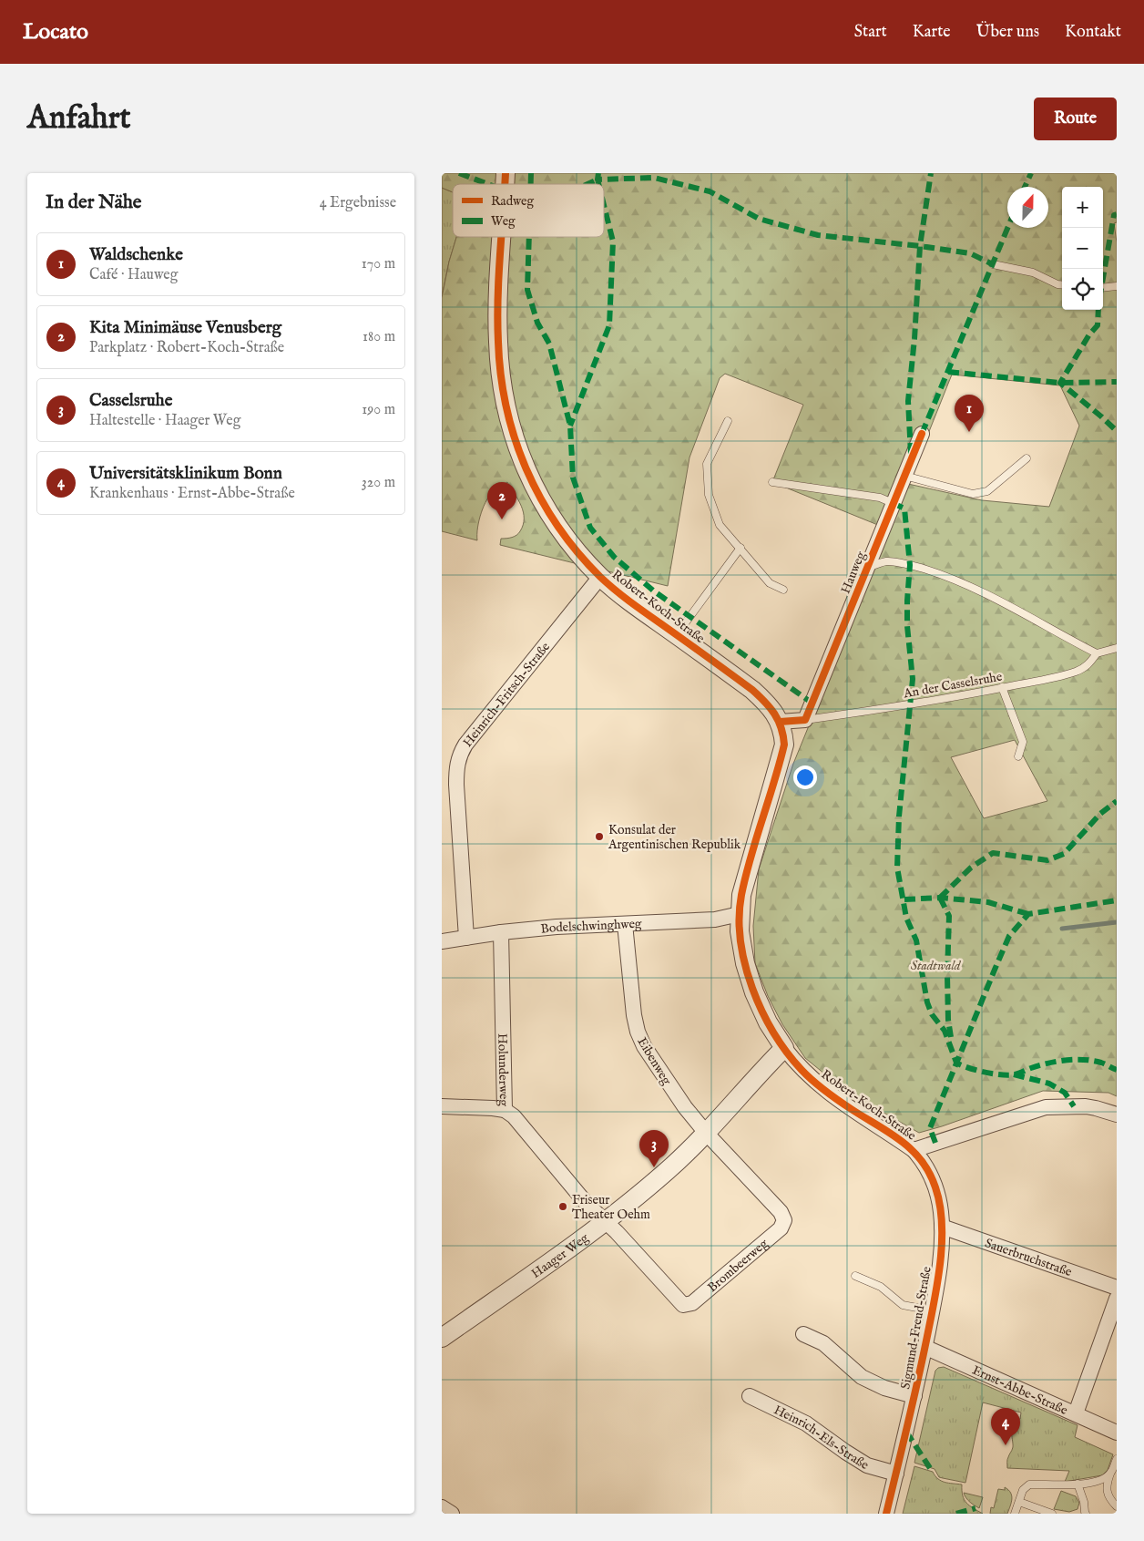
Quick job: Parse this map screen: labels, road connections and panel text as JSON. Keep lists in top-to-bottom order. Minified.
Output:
{"streets":{"street":["Hauweg","Robert-Koch-Straße","Heinrich-Fritsch-Straße","Bodelschwinghweg","Eibenweg","Holunderweg","Haager Weg","Sauerbruchstraße","Brombeerweg","Sigmund-Freud-Straße","Ernst-Abbe-Straße","Heinrich-Els-Straße"],"lane":["An der Casselsruhe"]},"crossings":[["Hauweg","An der Casselsruhe"],["Robert-Koch-Straße","Heinrich-Fritsch-Straße"],["Robert-Koch-Straße","Bodelschwinghweg"],["Robert-Koch-Straße","Haager Weg"],["Robert-Koch-Straße","Sigmund-Freud-Straße"],["Heinrich-Fritsch-Straße","Bodelschwinghweg"],["Bodelschwinghweg","Eibenweg"],["Bodelschwinghweg","Holunderweg"],["Eibenweg","Haager Weg"],["Eibenweg","Brombeerweg"],["Holunderweg","Haager Weg"],["Holunderweg","Brombeerweg"],["Haager Weg","Brombeerweg"],["Sauerbruchstraße","Sigmund-Freud-Straße"],["Sigmund-Freud-Straße","Ernst-Abbe-Straße"],["Sigmund-Freud-Straße","Heinrich-Els-Straße"]],"parks":["Stadtwald"],"places":["Konsulat der Argentinischen Republik","Friseur Theater Oehm"],"legend":["Radweg","Weg"],"north":"top","page":{"header":"Locato","nav":["Start","Karte","Über uns","Kontakt"],"buttons":"Route","title":"Anfahrt","heading":["In der Nähe","4 Ergebnisse"],"map_buttons":["+","−"],"list":[{"mark":"1","name":"Waldschenke","note":"Café · Hauweg","value":"170 m"},{"mark":"2","name":"Kita Minimäuse Venusberg","note":"Parkplatz · Robert-Koch-Straße","value":"180 m"},{"mark":"3","name":"Casselsruhe","note":"Haltestelle · Haager Weg","value":"190 m"},{"mark":"4","name":"Universitätsklinikum Bonn","note":"Krankenhaus · Ernst-Abbe-Straße","value":"320 m"}],"pins":["1","2","3","4"]}}
